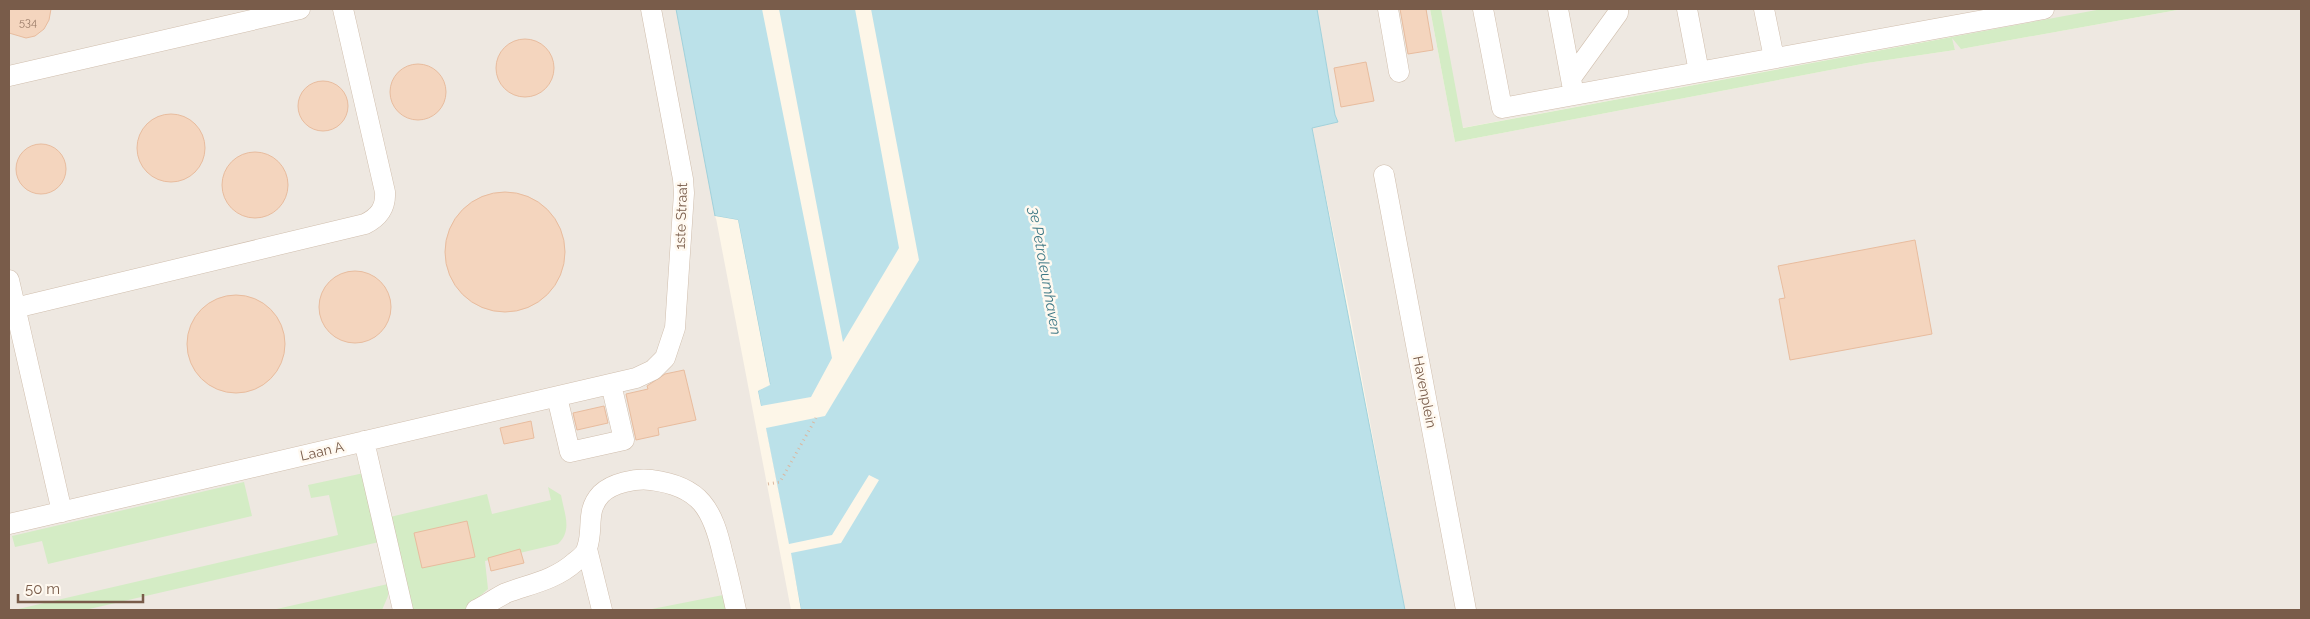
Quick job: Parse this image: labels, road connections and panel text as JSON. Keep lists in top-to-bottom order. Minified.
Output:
{"streets":{"lane":["1ste Straat","Havenplein","Laan A"]},"crossings":[["1ste Straat","Laan A"]],"water":["3e Petroleumhaven"],"house_numbers":["534"],"scale_bar":"50 m"}
